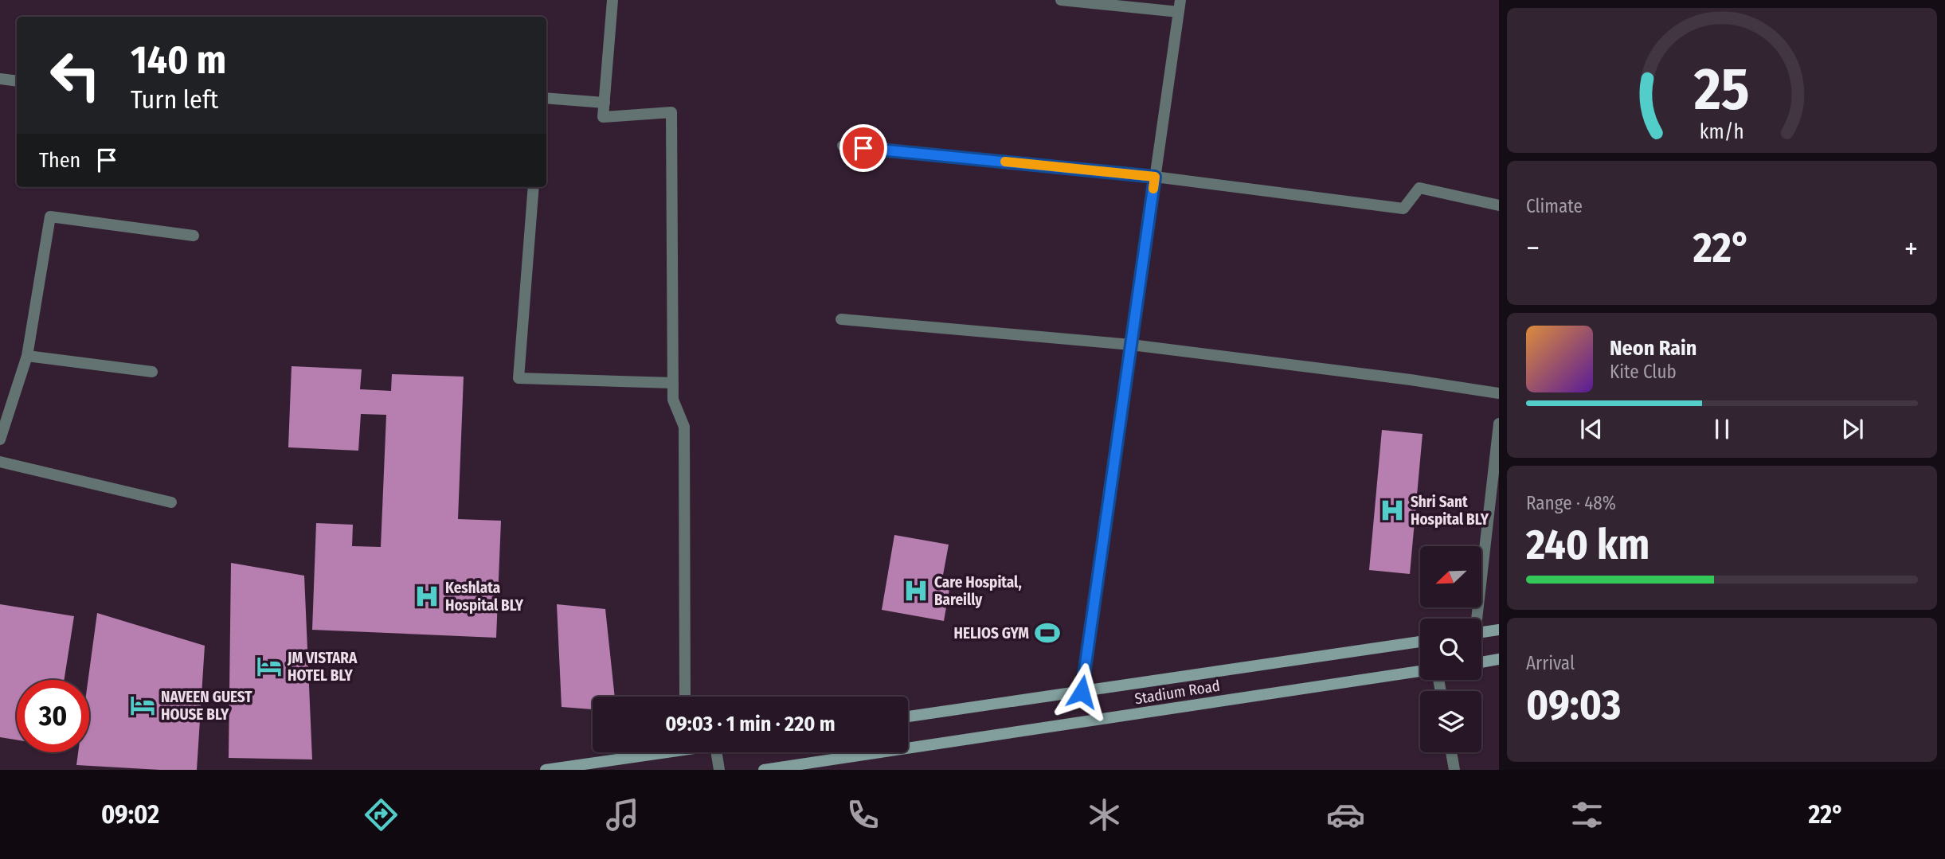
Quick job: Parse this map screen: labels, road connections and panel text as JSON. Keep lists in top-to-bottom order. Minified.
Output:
{"streets":{"main road":["Stadium Road"]},"places":{"hospital":["Shri Sant Hospital BLY","Care Hospital, Bareilly","Keshlata Hospital BLY"],"sports":["HELIOS GYM"],"hotel":["JM VISTARA HOTEL BLY","NAVEEN GUEST HOUSE BLY"]},"north":"bottom left","page":{"turn":["140 m","Turn left"],"then":"Then","tile":["Climate",["Range · 48%","240 km"],["Arrival","09:03"]],"heat":["−","22°","+"],"song":["Neon Rain","Kite Club"],"limit":"30","trip":"09:03 · 1 min · 220 m","tabs":["09:02","22°"],"gauge":["25","km/h"]}}
